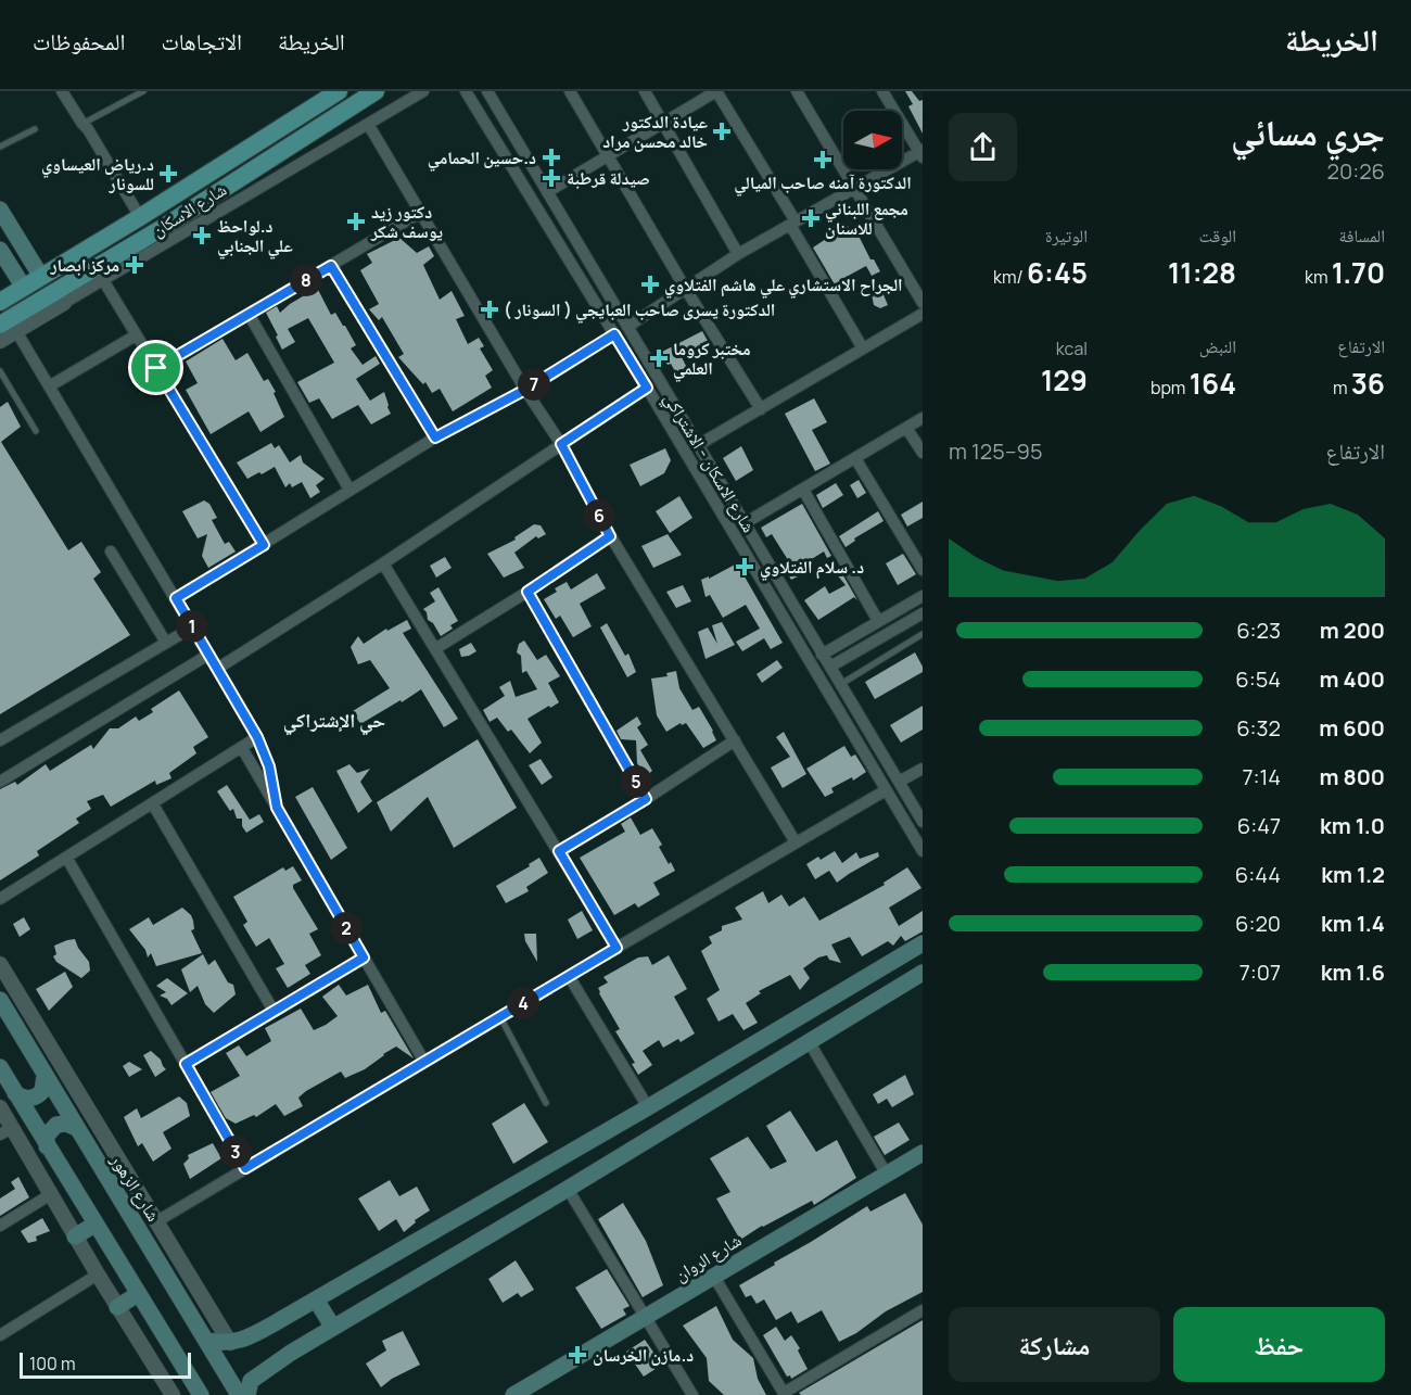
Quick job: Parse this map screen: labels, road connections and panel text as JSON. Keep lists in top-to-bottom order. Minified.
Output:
{"streets":{"main road":["شارع الاسكان","شارع الزهور","شارع الروان"],"street":["شارع الاسكان - الاشتراكي"]},"districts":["حي الإشتراكي"],"places":{"health":["عيادة الدكتور خالد محسن مراد","د.حسين الحمامي","الدكتورة آمنه صاحب الميالي","د.رياض العيساوي للسونار","صيدلة قرطبة","مجمع اللبناني للاسنان","دكتور زيد يوسف شكر","د.لواحظ علي الجنابي","مركز ابصار","الجراح الاستشاري علي هاشم الفتلاوي","الدكتورة يسرى صاحب العبايجي ( السونار )","مختبر كروما العلمي","د. سلام الفتلاوي","د.مازن الخرسان"]},"scale_bar":"100 m","north":"right","page":{"header":"الخريطة","nav":["الخريطة","الاتجاهات","المحفوظات"],"heading":["جري مسائي","20:26"],"stats":[["المسافة","1.70 km"],["الوقت","11:28"],["الوتيرة","6:45 /km"],["الارتفاع","36 m"],["النبض","164 bpm"],["kcal","129"]],"pins":["8","7","6","1","5","2","4","3"],"chart":["الارتفاع","95–125 m"],"list":[{"name":"200 m","note":"6:23"},{"name":"400 m","note":"6:54"},{"name":"600 m","note":"6:32"},{"name":"800 m","note":"7:14"},{"name":"1.0 km","note":"6:47"},{"name":"1.2 km","note":"6:44"},{"name":"1.4 km","note":"6:20"},{"name":"1.6 km","note":"7:07"}],"buttons":["حفظ","مشاركة"],"scale":"100 m"}}
